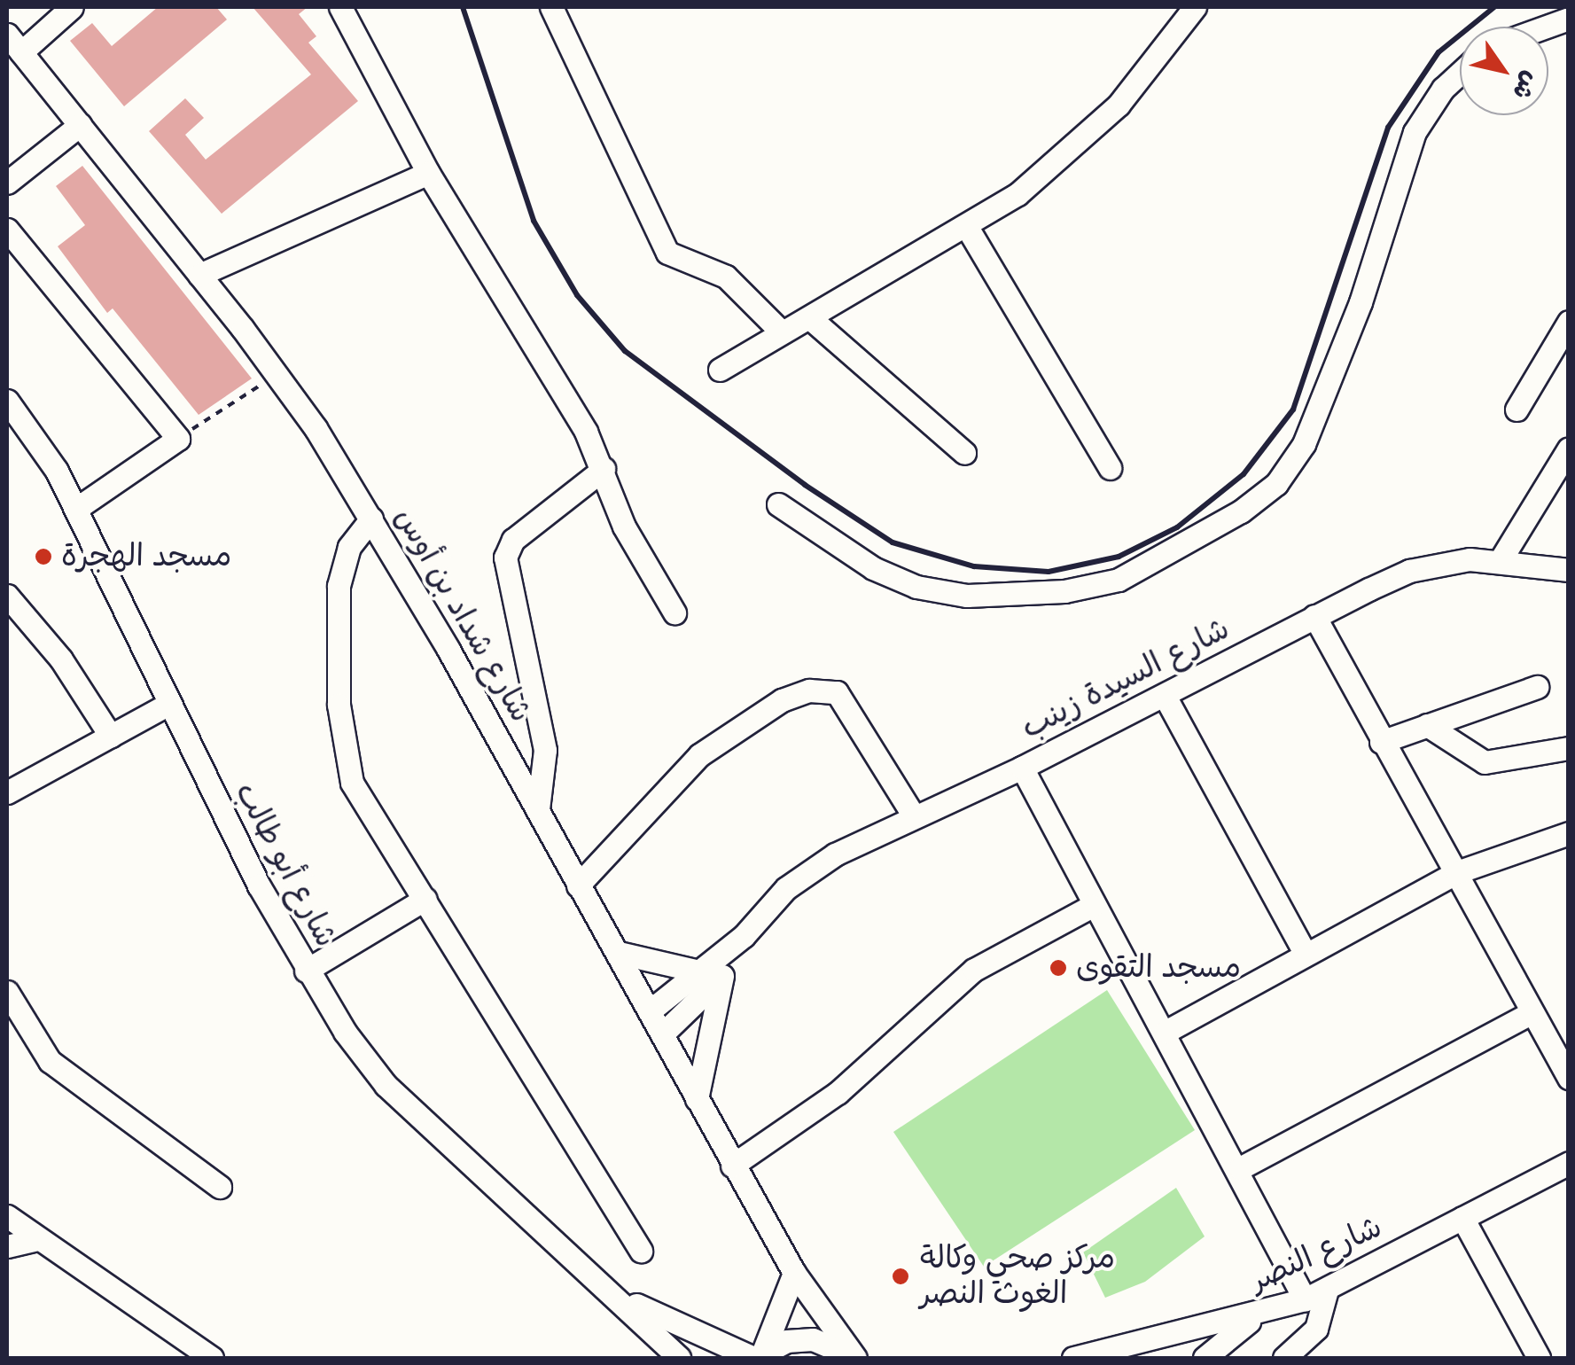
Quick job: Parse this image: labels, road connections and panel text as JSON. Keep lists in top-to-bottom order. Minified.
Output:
{"streets":{"street":["شارع شداد بن أوس","شارع السيدة زينب","شارع أبو طالب","شارع النصر"]},"crossings":[["شارع شداد بن أوس","شارع السيدة زينب"]],"places":["مسجد الهجرة","مسجد التقوى","مركز صحي وكالة الغوث النصر"],"north":"bottom right"}
